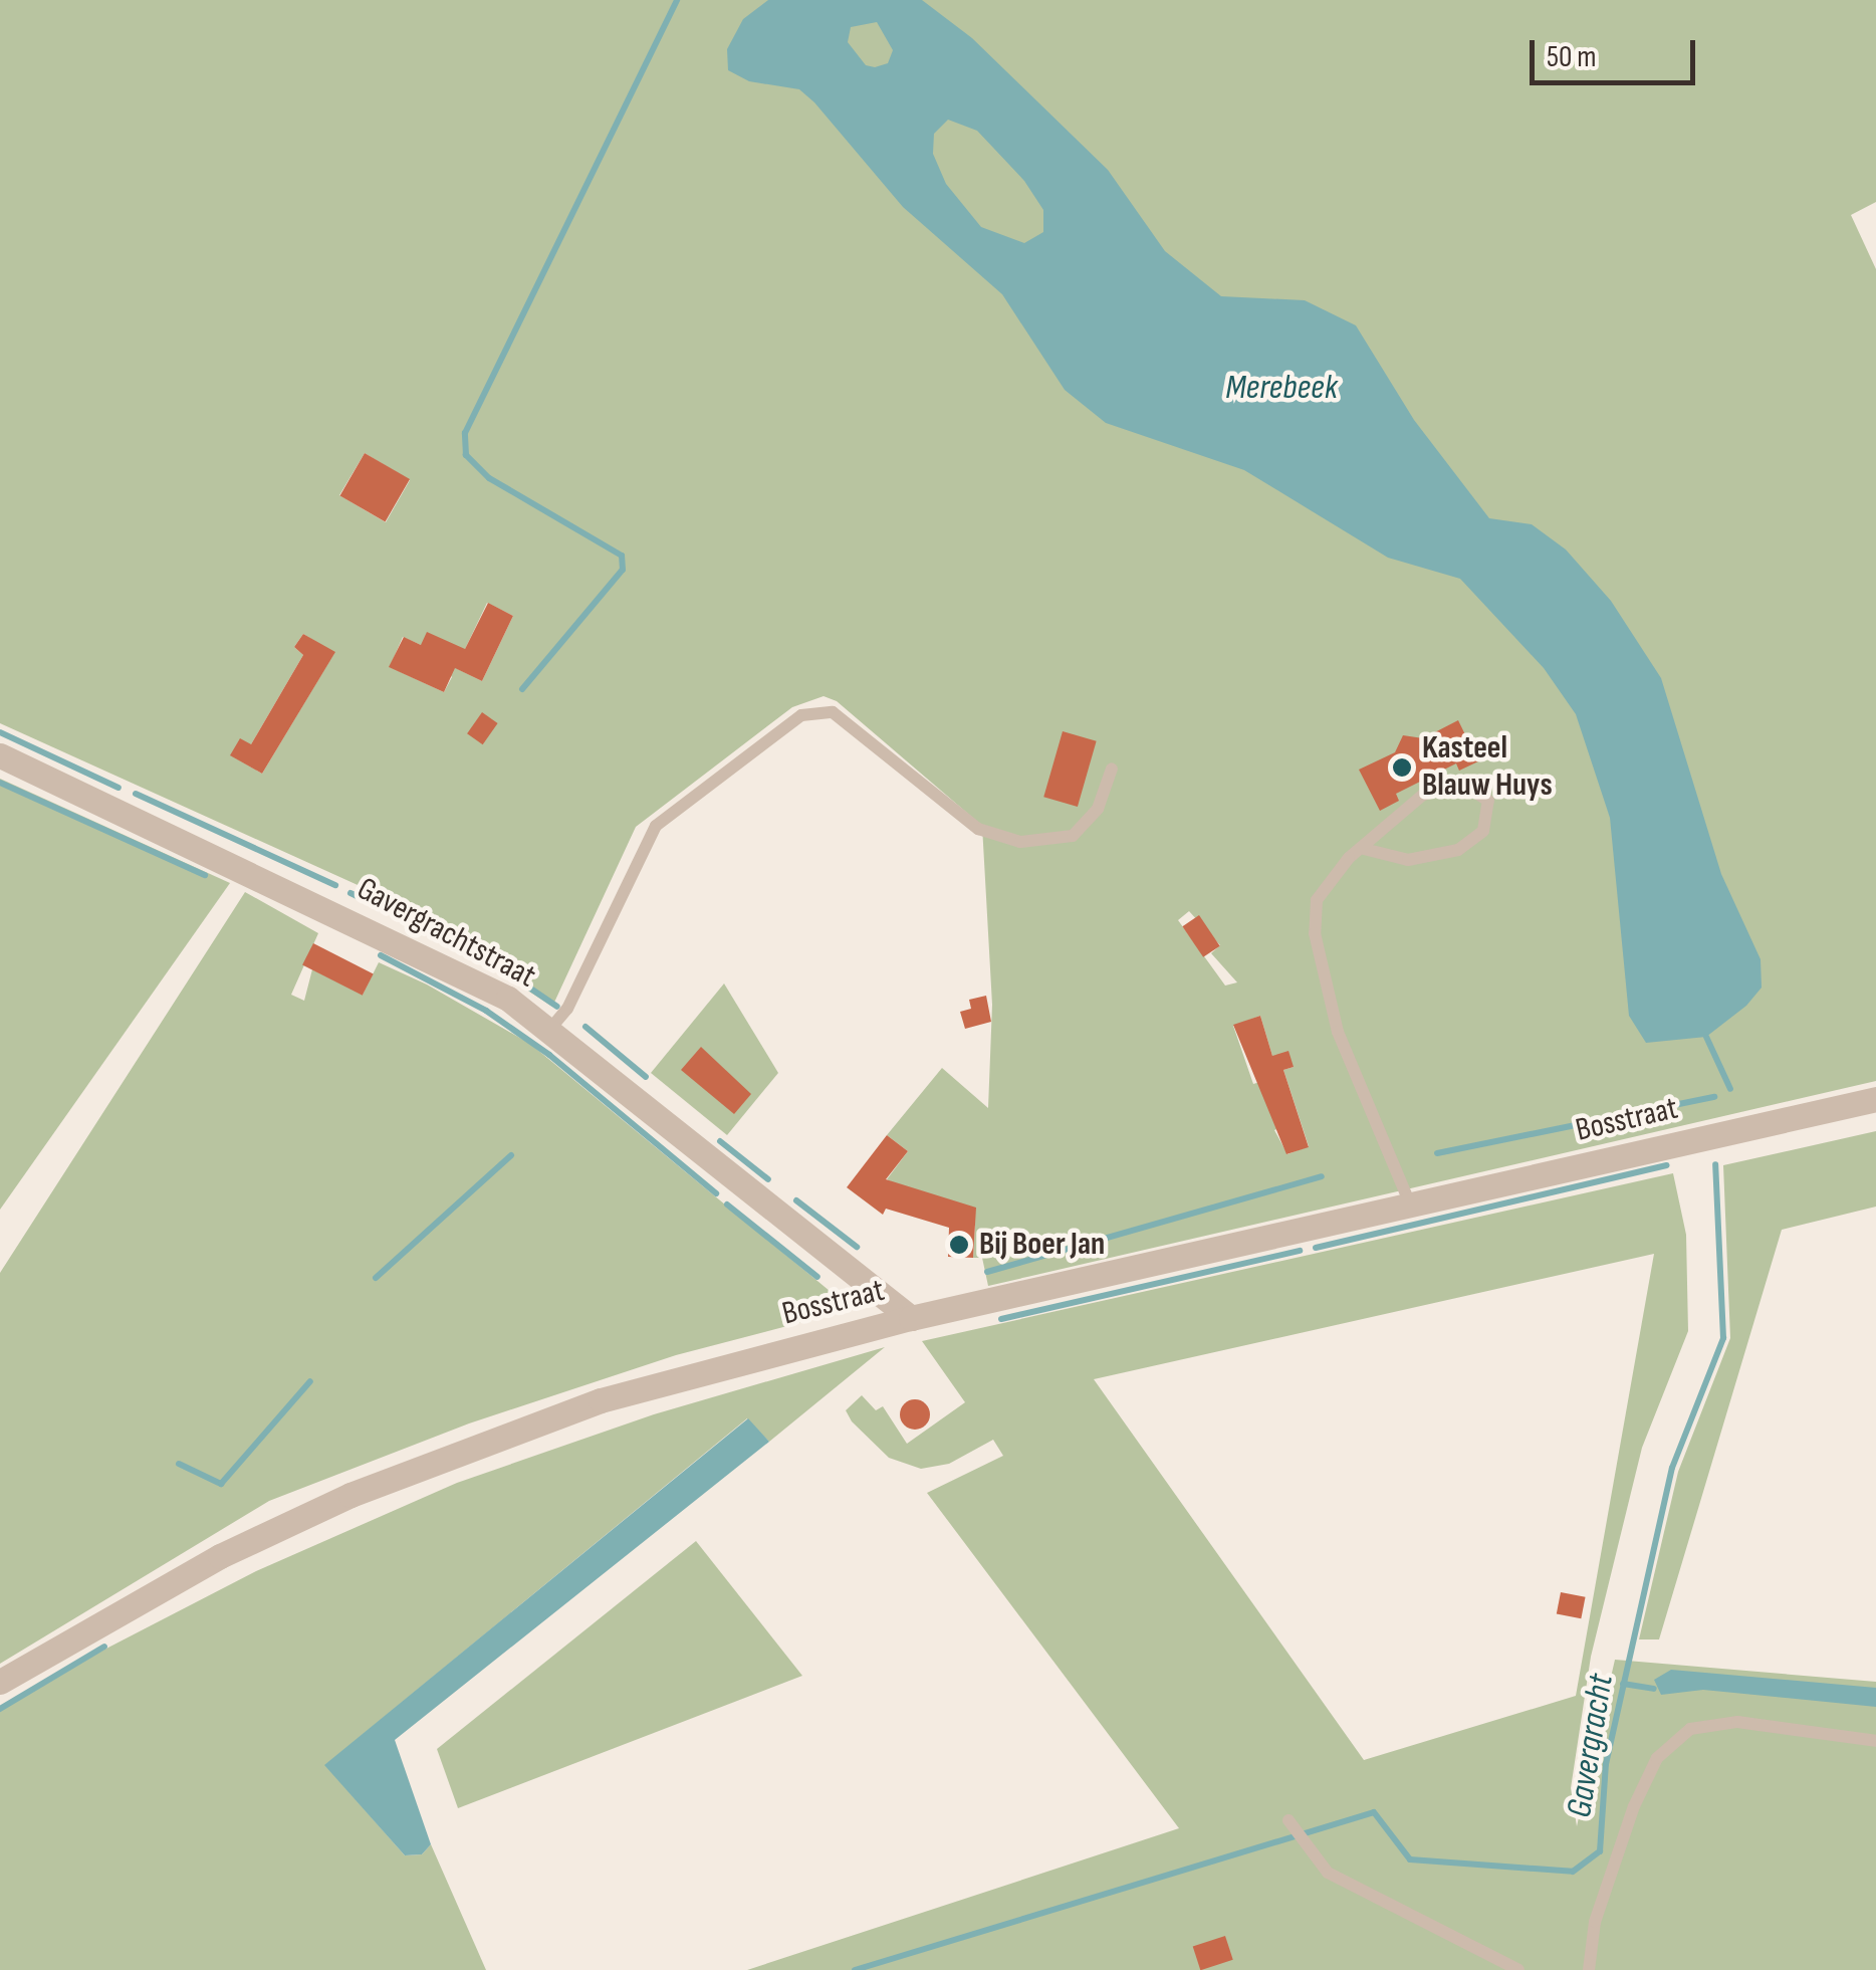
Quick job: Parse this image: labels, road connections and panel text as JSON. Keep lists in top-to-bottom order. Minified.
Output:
{"streets":{"street":["Gavergrachtstraat","Bosstraat"]},"crossings":[["Gavergrachtstraat","Bosstraat"]],"water":["Merebeek","Gavergracht"],"places":["Kasteel Blauw Huys","Bij Boer Jan"],"scale_bar":"50 m"}
